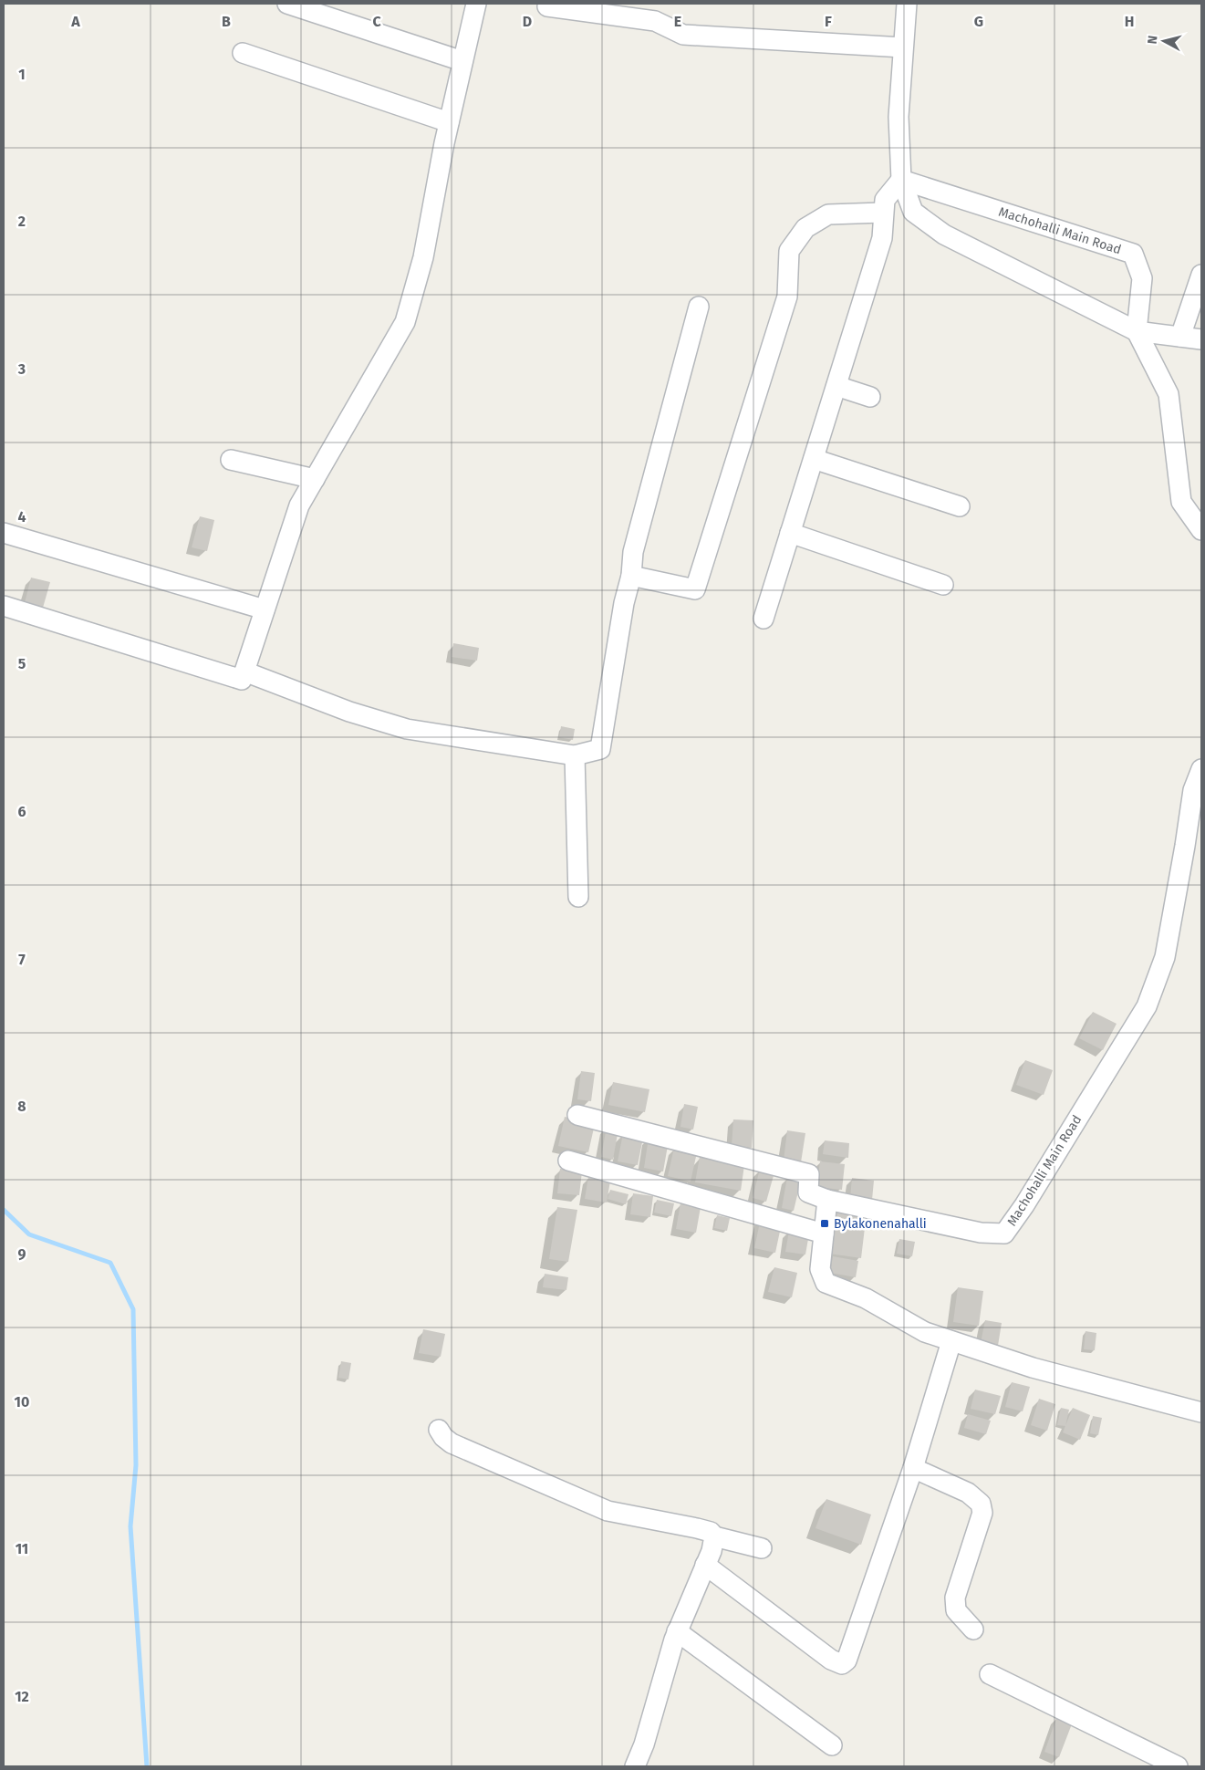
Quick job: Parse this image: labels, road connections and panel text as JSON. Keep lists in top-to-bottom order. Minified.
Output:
{"streets":{"street":["Machohalli Main Road"]},"places":{"transit":["Bylakonenahalli"]},"north":"left","grid":{"columns":["A","B","C","D","E","F","G","H"],"rows":["1","2","3","4","5","6","7","8","9","10","11","12"]}}
